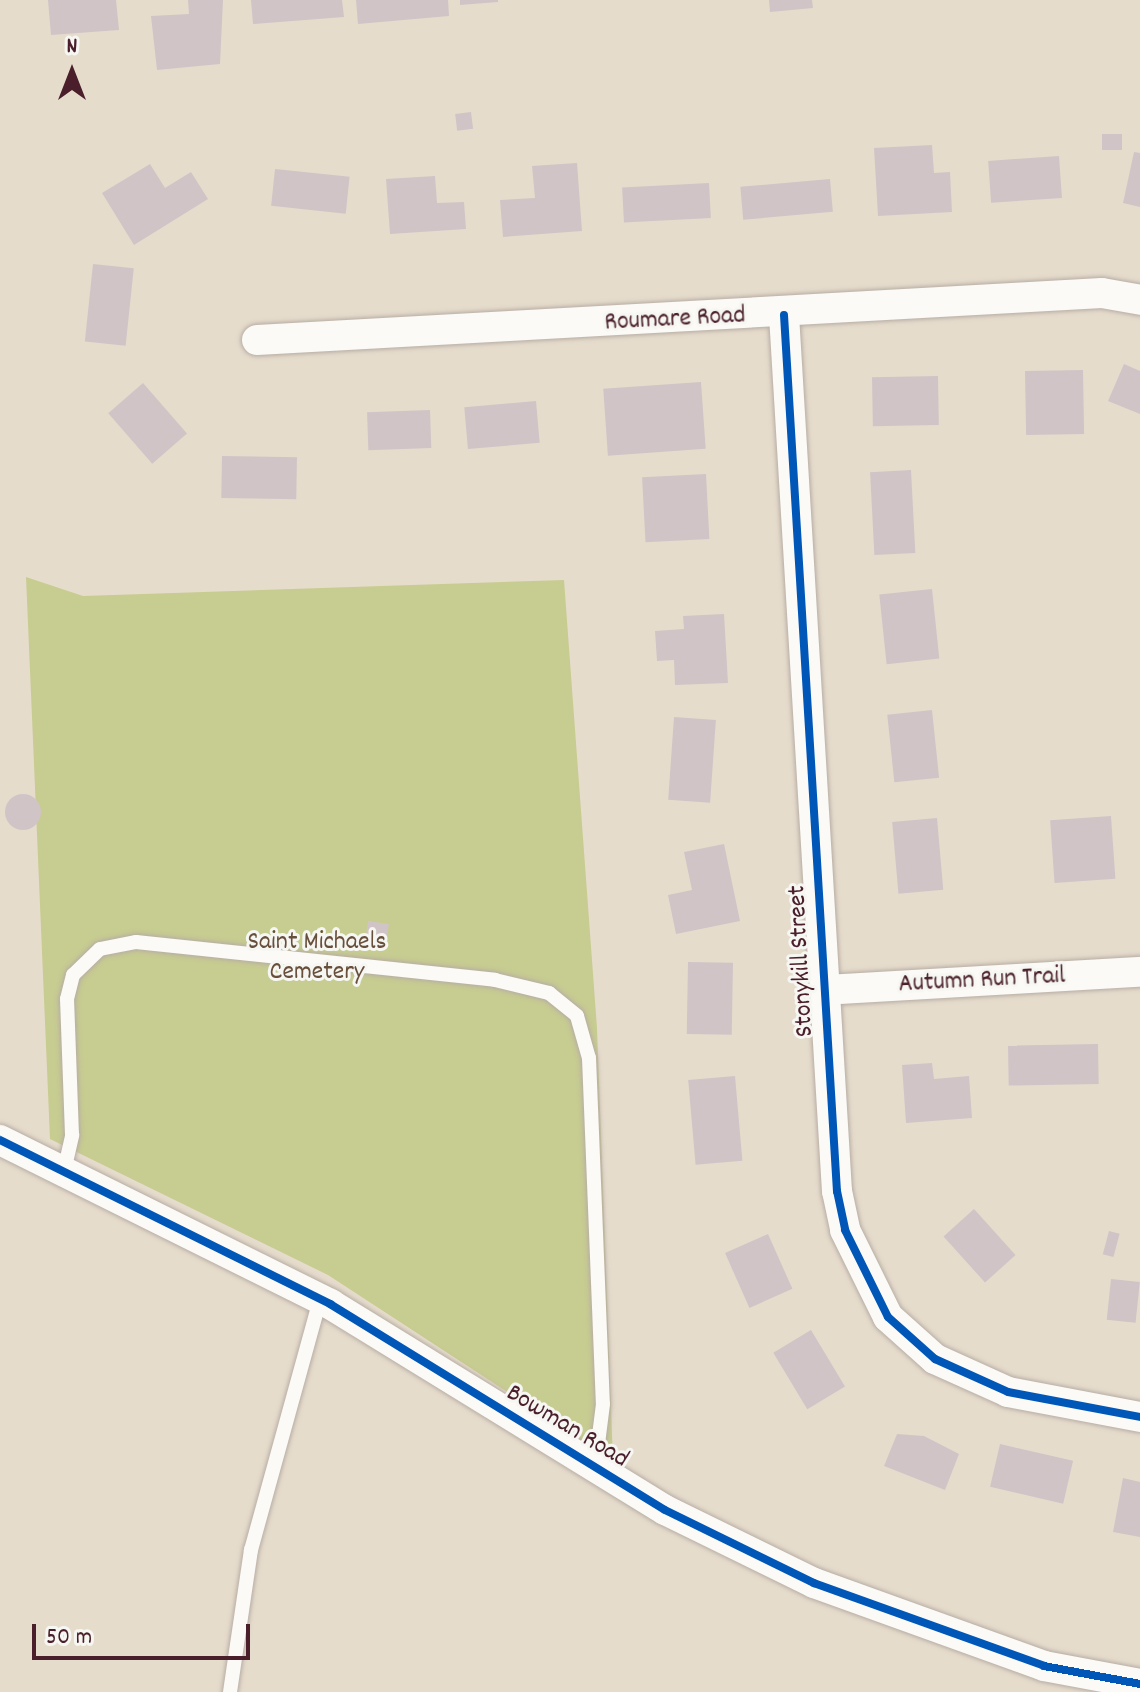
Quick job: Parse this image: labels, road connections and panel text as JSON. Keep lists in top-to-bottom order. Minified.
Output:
{"streets":{"street":["Roumare Road","Stonykill Street","Autumn Run Trail","Bowman Road"]},"crossings":[["Roumare Road","Stonykill Street"],["Stonykill Street","Autumn Run Trail"]],"parks":["Saint Michaels Cemetery"],"scale_bar":"50 m","north":"top"}
